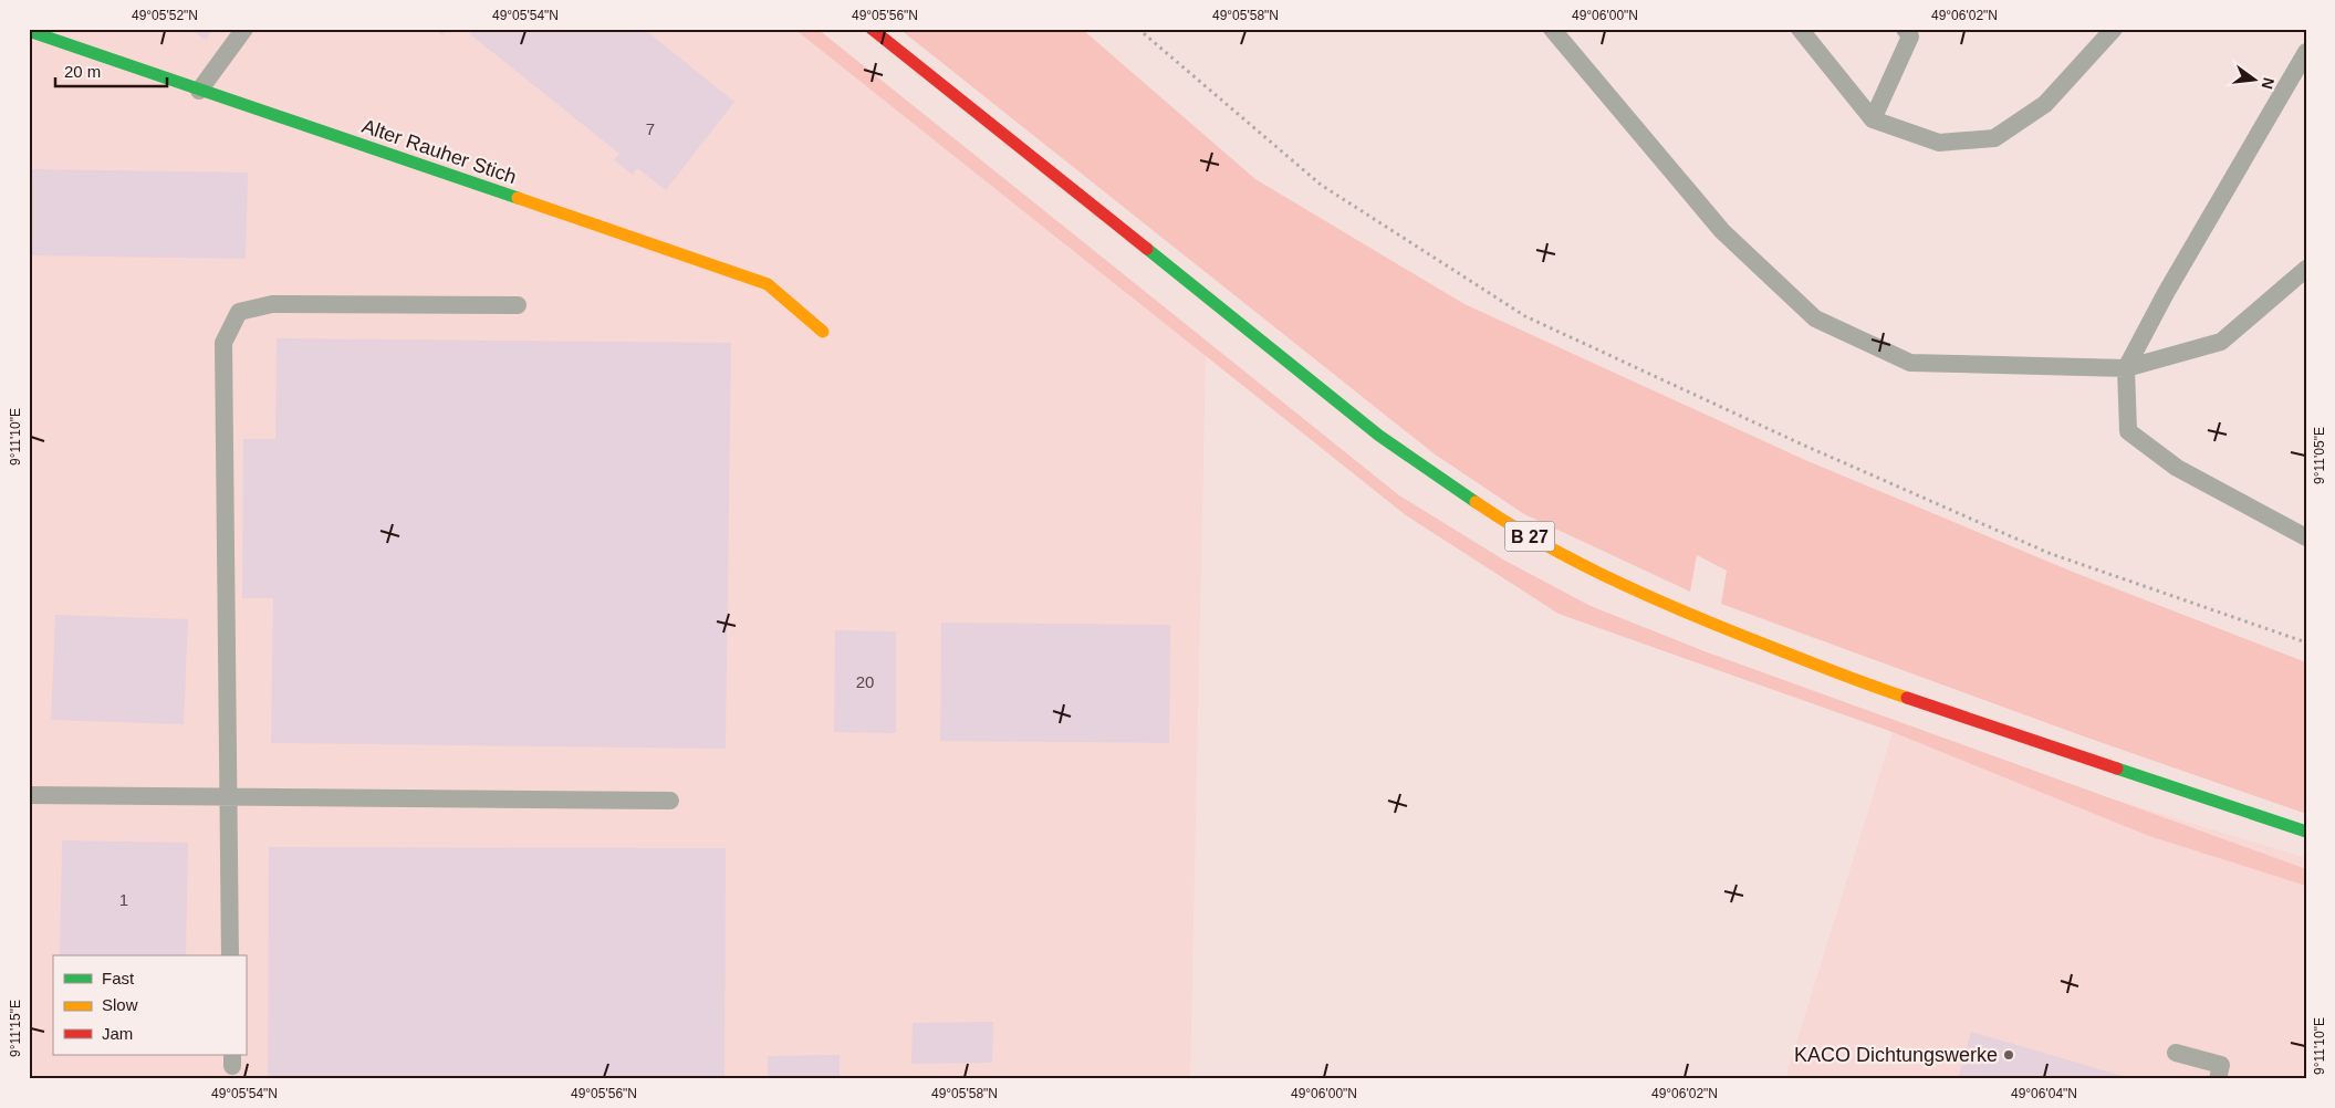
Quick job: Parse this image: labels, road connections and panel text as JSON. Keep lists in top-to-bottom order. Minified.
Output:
{"streets":{"main road":["Alter Rauher Stich","B 27"]},"places":["KACO Dichtungswerke"],"house_numbers":["7","20","1"],"legend":["Fast","Slow","Jam"],"scale_bar":"20 m","north":"right","coordinates":["49°05'52\"N","49°05'54\"N","49°05'56\"N","49°05'58\"N","49°06'00\"N","49°06'02\"N","9°11'10\"E","9°11'05\"E","9°11'15\"E","49°06'04\"N"]}
